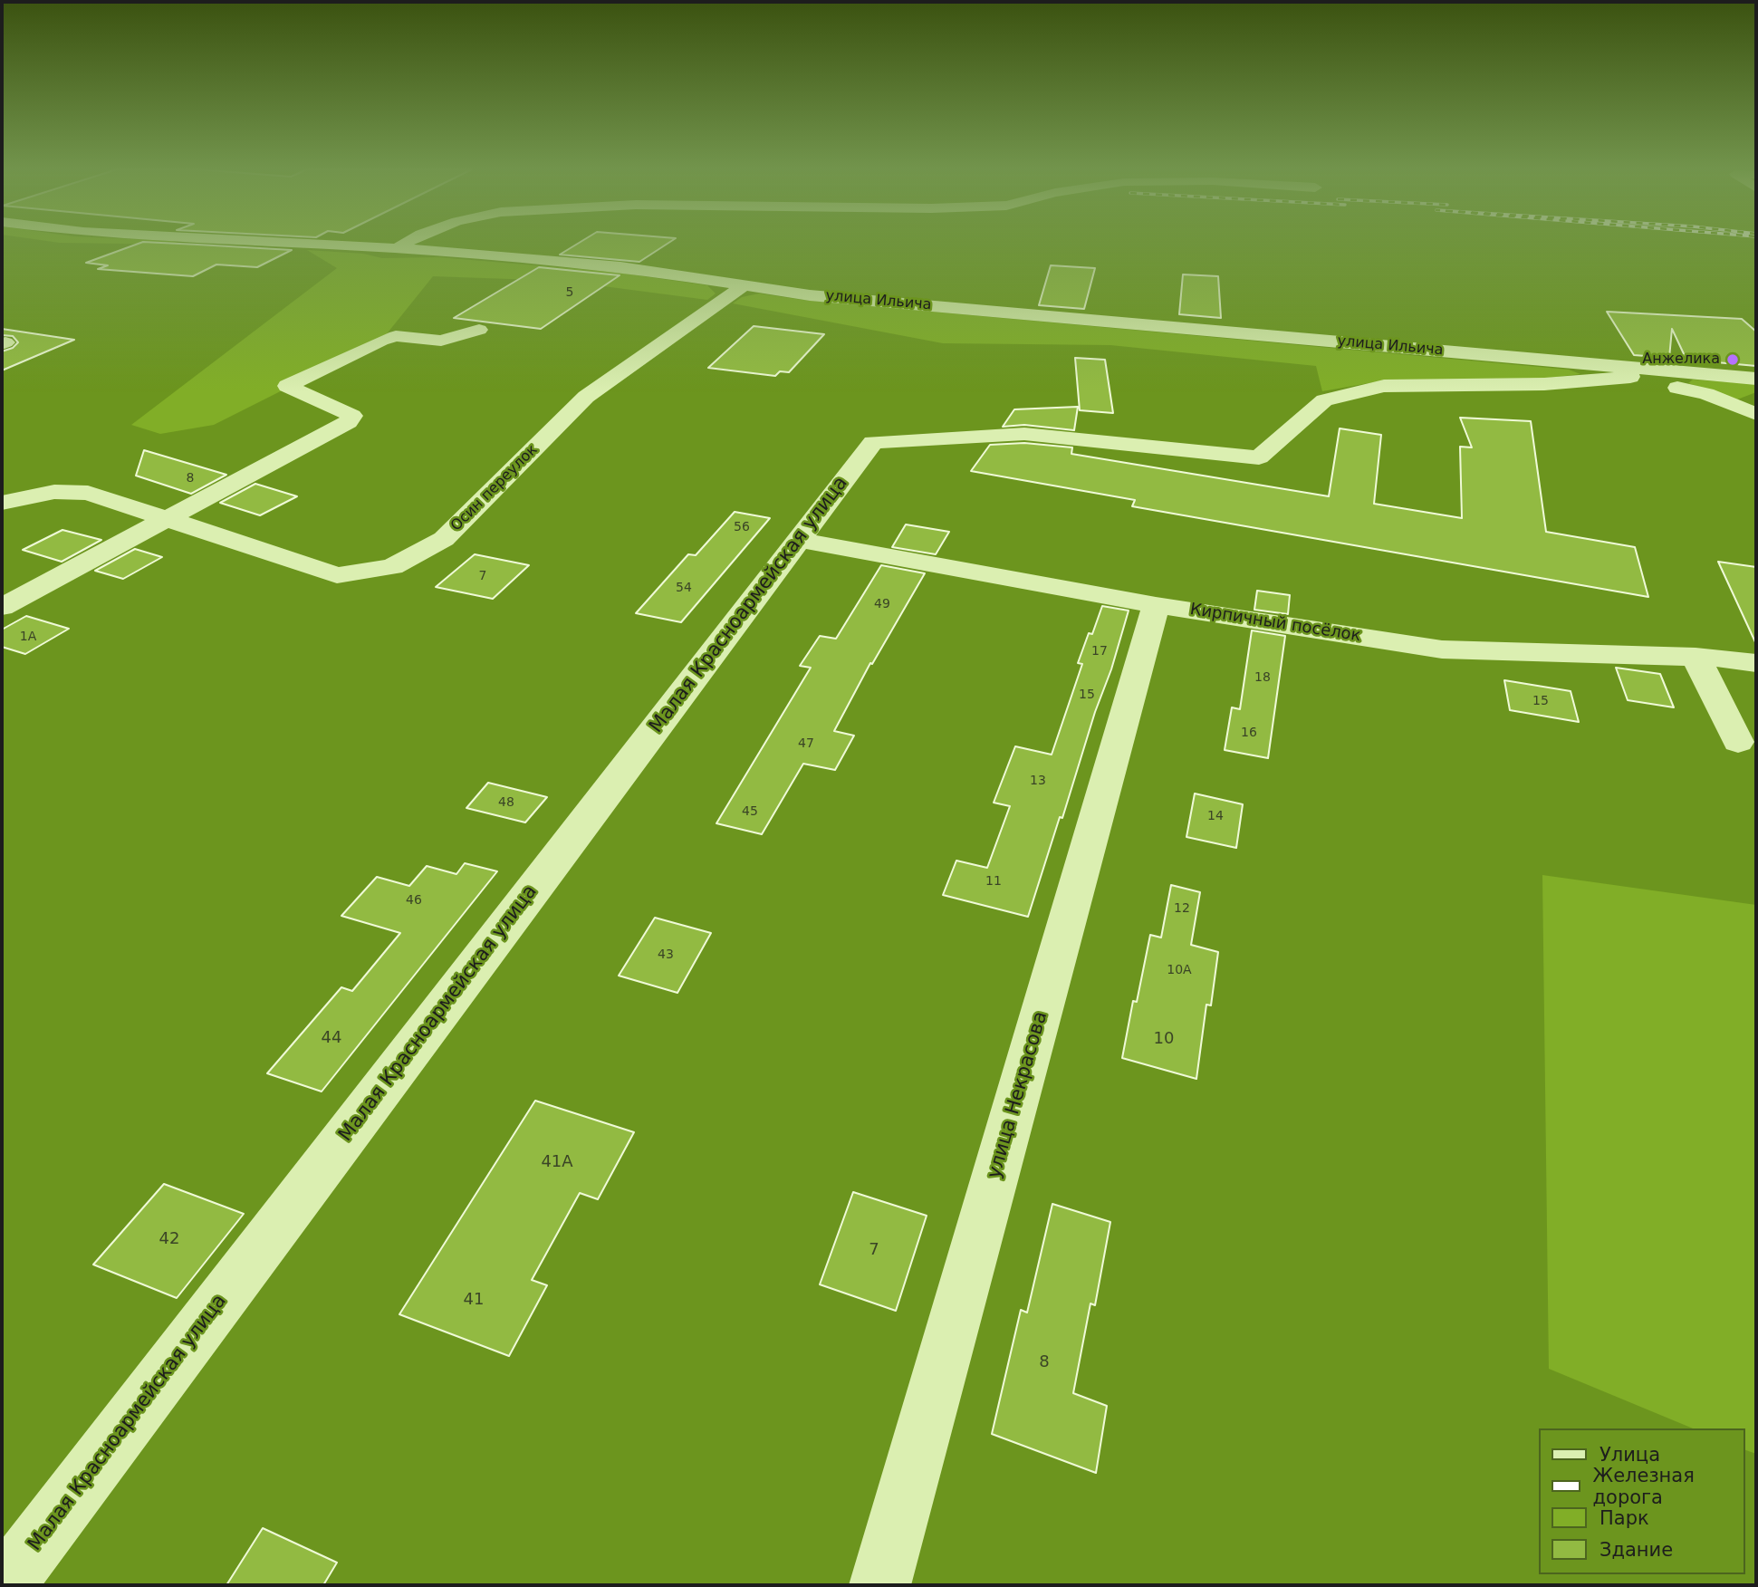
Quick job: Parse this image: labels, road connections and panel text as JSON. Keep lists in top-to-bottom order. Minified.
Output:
{"streets":{"street":["улица Ильича","Осин переулок","Малая Красноармейская улица","Кирпичный посёлок","улица Некрасова"]},"crossings":[["улица Ильича","Осин переулок"],["улица Ильича","Малая Красноармейская улица"],["Малая Красноармейская улица","Кирпичный посёлок"],["Кирпичный посёлок","улица Некрасова"]],"places":["Анжелика"],"house_numbers":["5","8","56","7","54","49","1А","17","18","15","15","16","47","13","48","45","14","11","46","12","43","10А","44","10","41А","42","7","41","8"],"legend":["Улица","Железная дорога","Парк","Здание"]}
